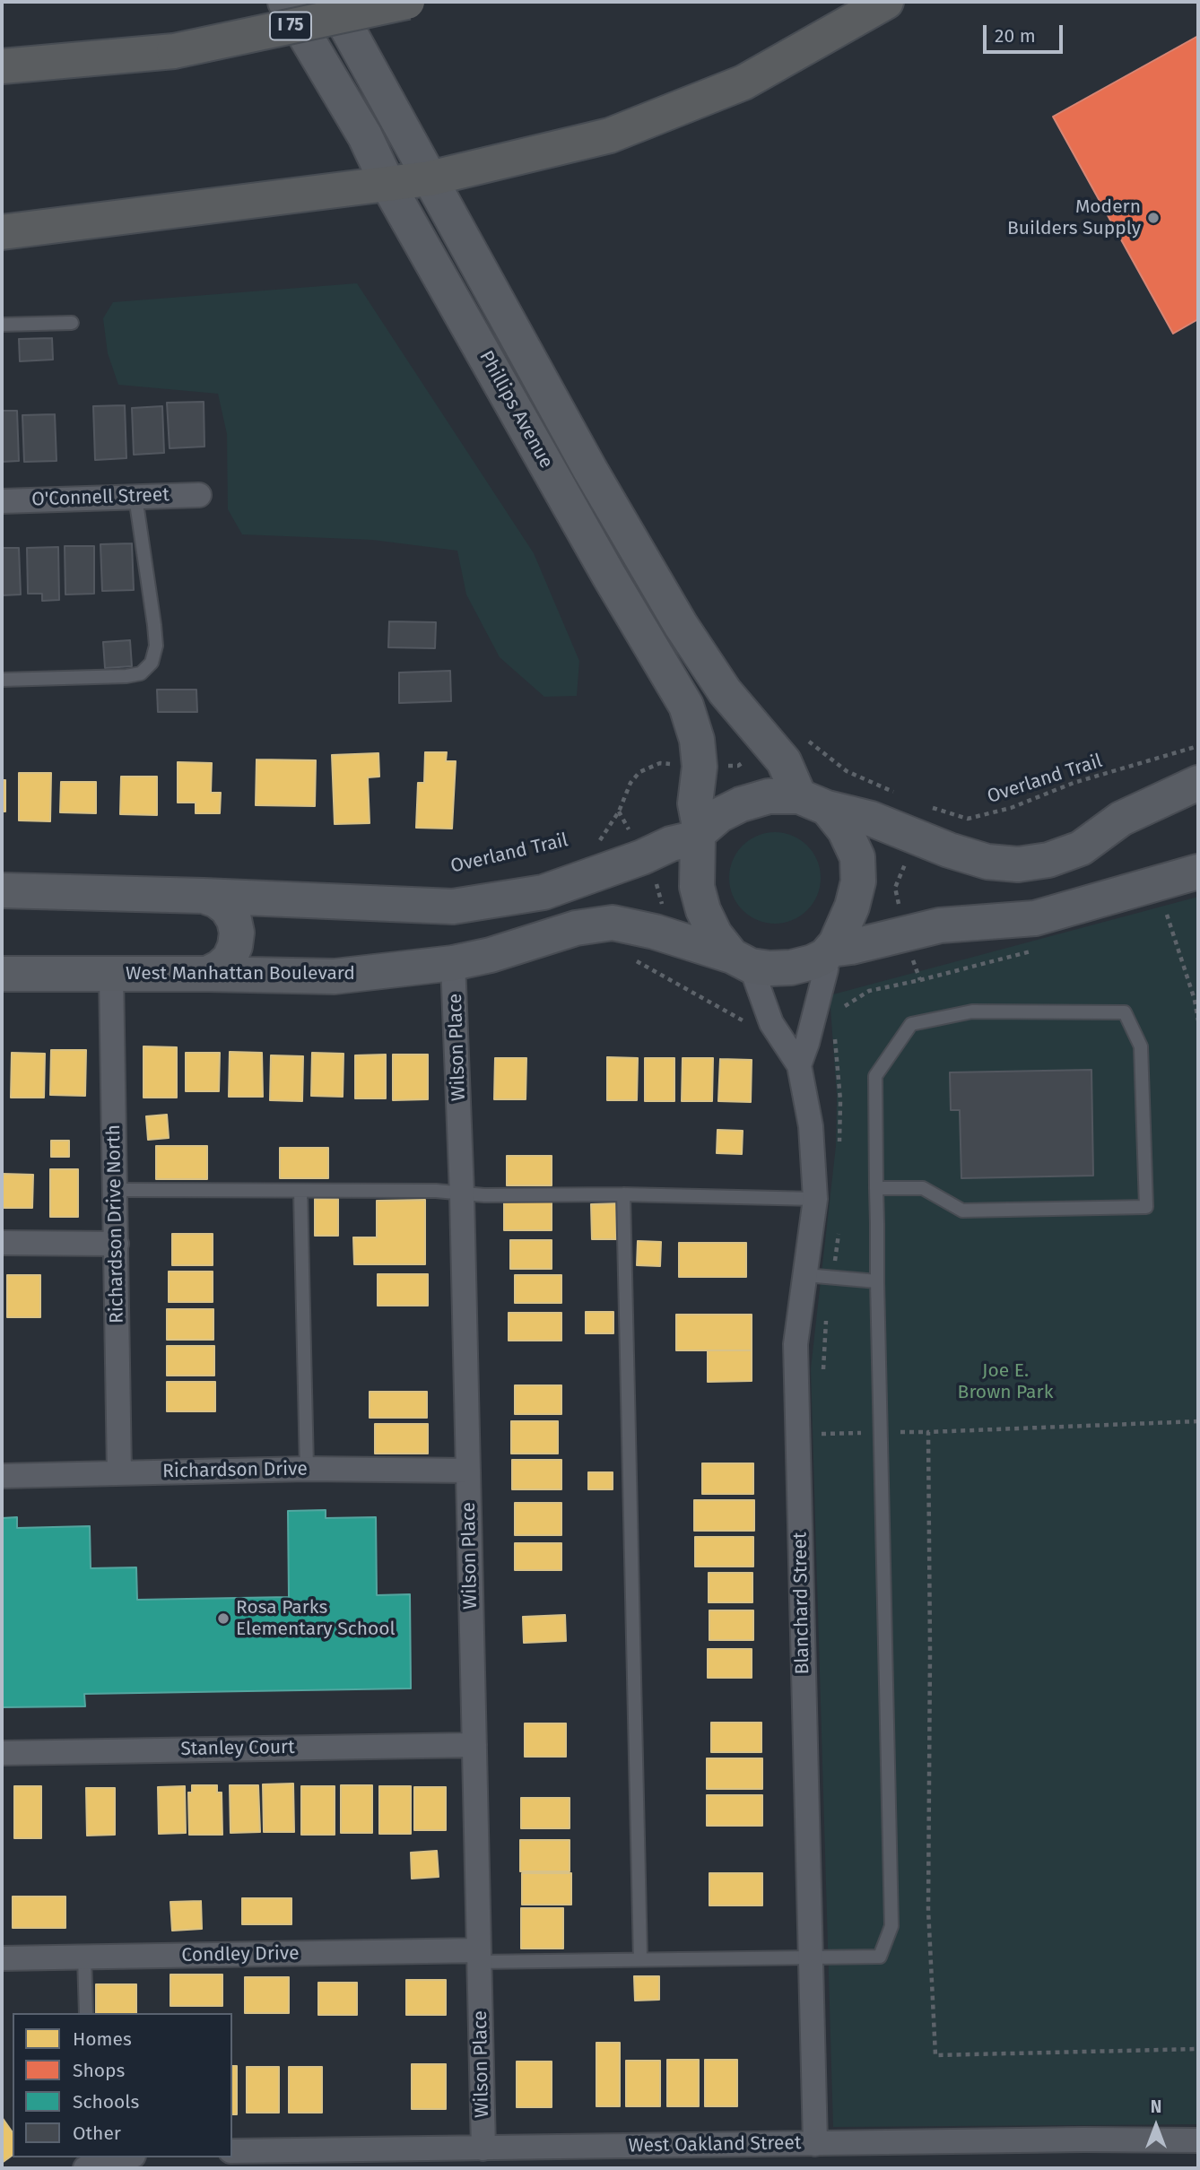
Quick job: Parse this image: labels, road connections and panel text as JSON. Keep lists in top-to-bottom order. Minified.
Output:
{"streets":{"highway":["I 75"],"main road":["Phillips Avenue","West Manhattan Boulevard"],"street":["O'Connell Street","Wilson Place","Richardson Drive North","Richardson Drive","Blanchard Street","Stanley Court","Condley Drive","West Oakland Street"],"path":["Overland Trail"]},"crossings":[["Phillips Avenue","West Manhattan Boulevard"],["West Manhattan Boulevard","Wilson Place"],["West Manhattan Boulevard","Richardson Drive North"],["Wilson Place","Richardson Drive"],["Wilson Place","Stanley Court"],["Wilson Place","Condley Drive"],["Wilson Place","West Oakland Street"],["Richardson Drive North","Richardson Drive"],["Blanchard Street","West Oakland Street"]],"parks":["Joe E. Brown Park"],"places":["Modern Builders Supply","Rosa Parks Elementary School"],"legend":["Homes","Shops","Schools","Other"],"scale_bar":"20 m","north":"top"}
